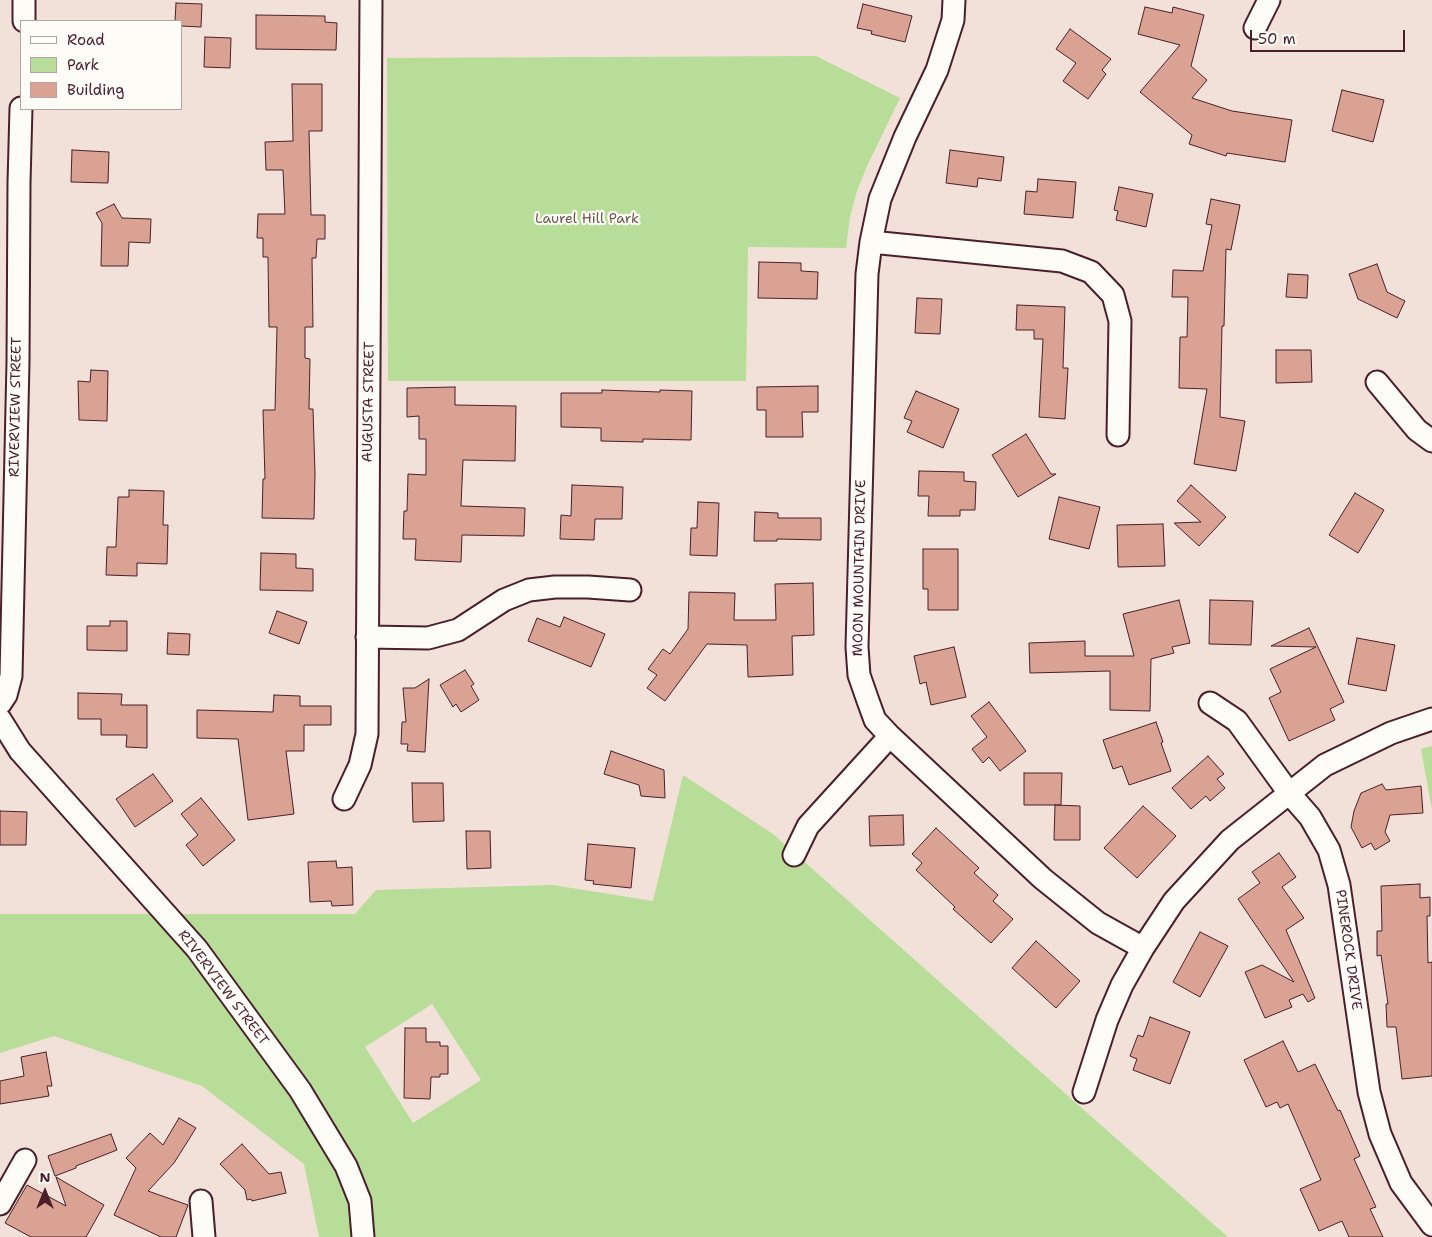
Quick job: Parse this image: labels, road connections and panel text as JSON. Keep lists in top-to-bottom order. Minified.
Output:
{"streets":{"street":["AUGUSTA STREET","RIVERVIEW STREET","MOON MOUNTAIN DRIVE","PINEROCK DRIVE"]},"parks":["Laurel Hill Park"],"legend":["Road","Park","Building"],"scale_bar":"50 m","north":"top"}
